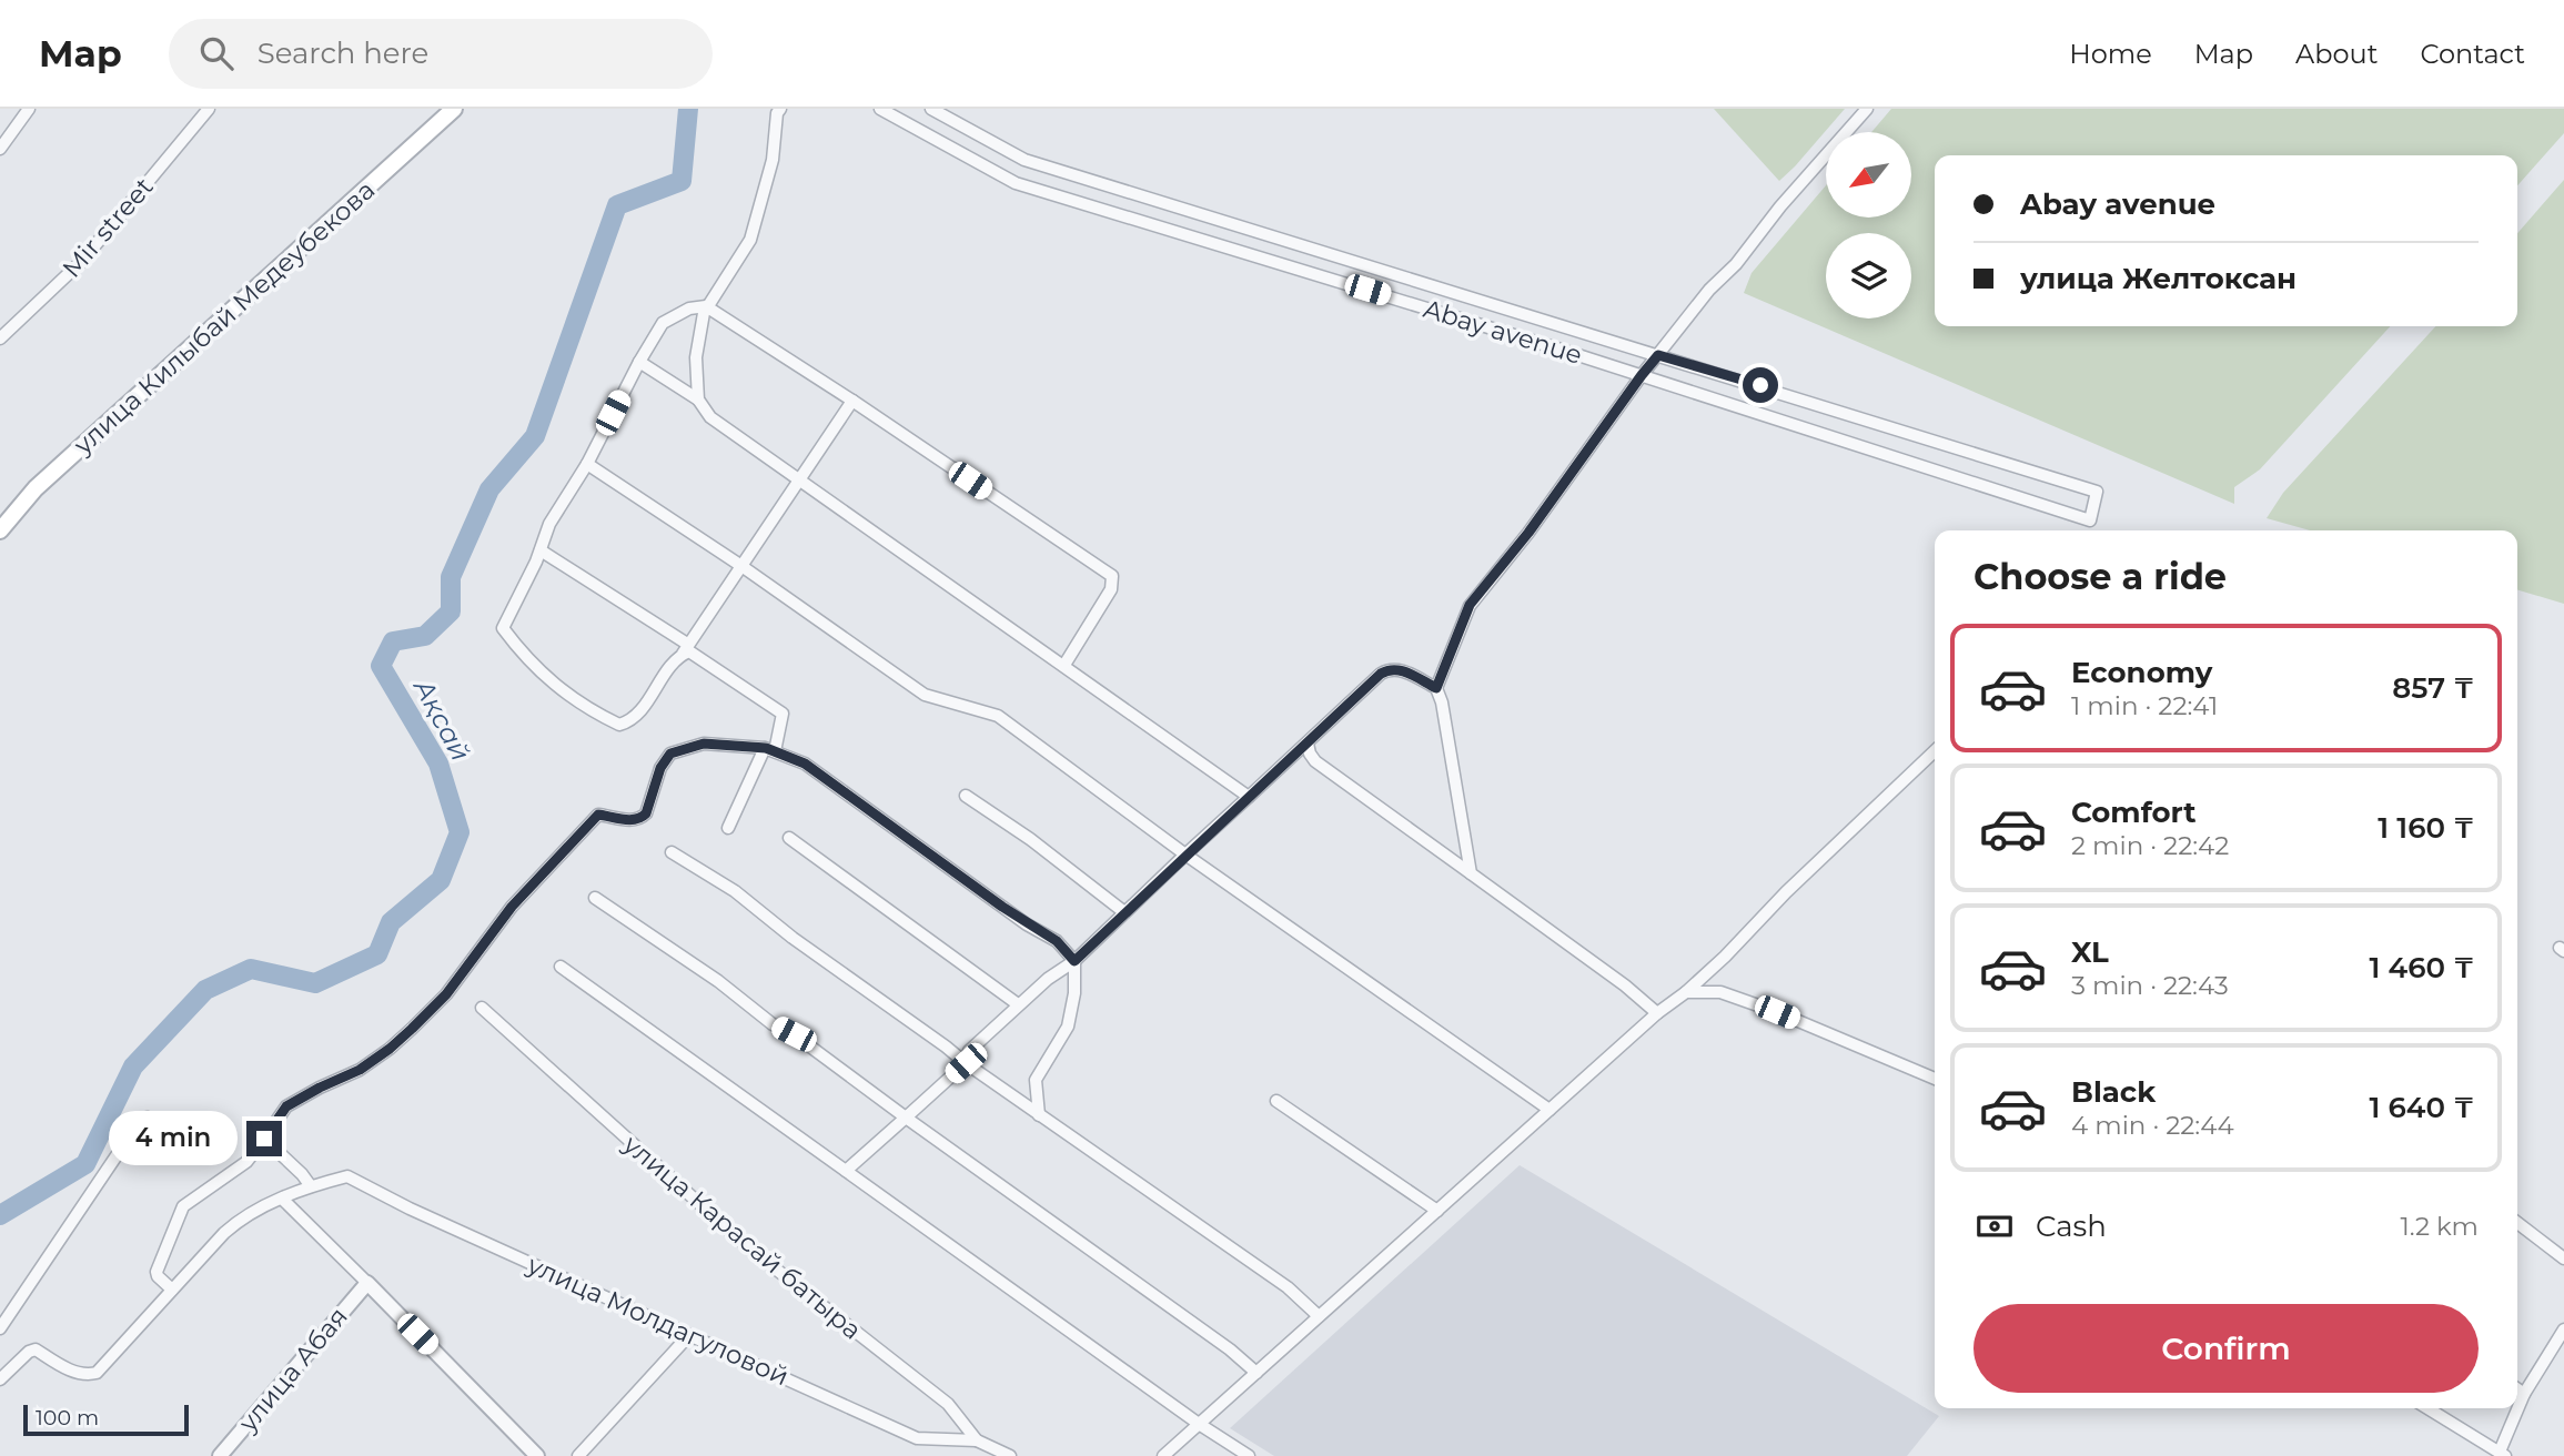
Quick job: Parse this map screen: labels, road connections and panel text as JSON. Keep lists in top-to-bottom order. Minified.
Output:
{"streets":{"main road":["улица Килыбай Медеубекова"],"street":["Mir street","Abay avenue","улица Карасай батыра","улица Молдагуловой","улица Абая"]},"crossings":[["улица Карасай батыра","улица Молдагуловой"]],"water":["Ақсай"],"scale_bar":"100 m","north":"bottom left","page":{"header":"Map","search":"Search here","nav":["Home","Map","About","Contact"],"banner":["Abay avenue","улица Желтоксан"],"heading":"Choose a ride","list":[{"name":"Economy","note":"1 min · 22:41","value":"857 ₸"},{"name":"Comfort","note":"2 min · 22:42","value":"1 160 ₸"},{"name":"XL","note":"3 min · 22:43","value":"1 460 ₸"},{"name":"Black","note":"4 min · 22:44","value":"1 640 ₸"}],"bubble":"4 min","pay":["Cash","1.2 km"],"buttons":"Confirm","scale":"100 m"}}
